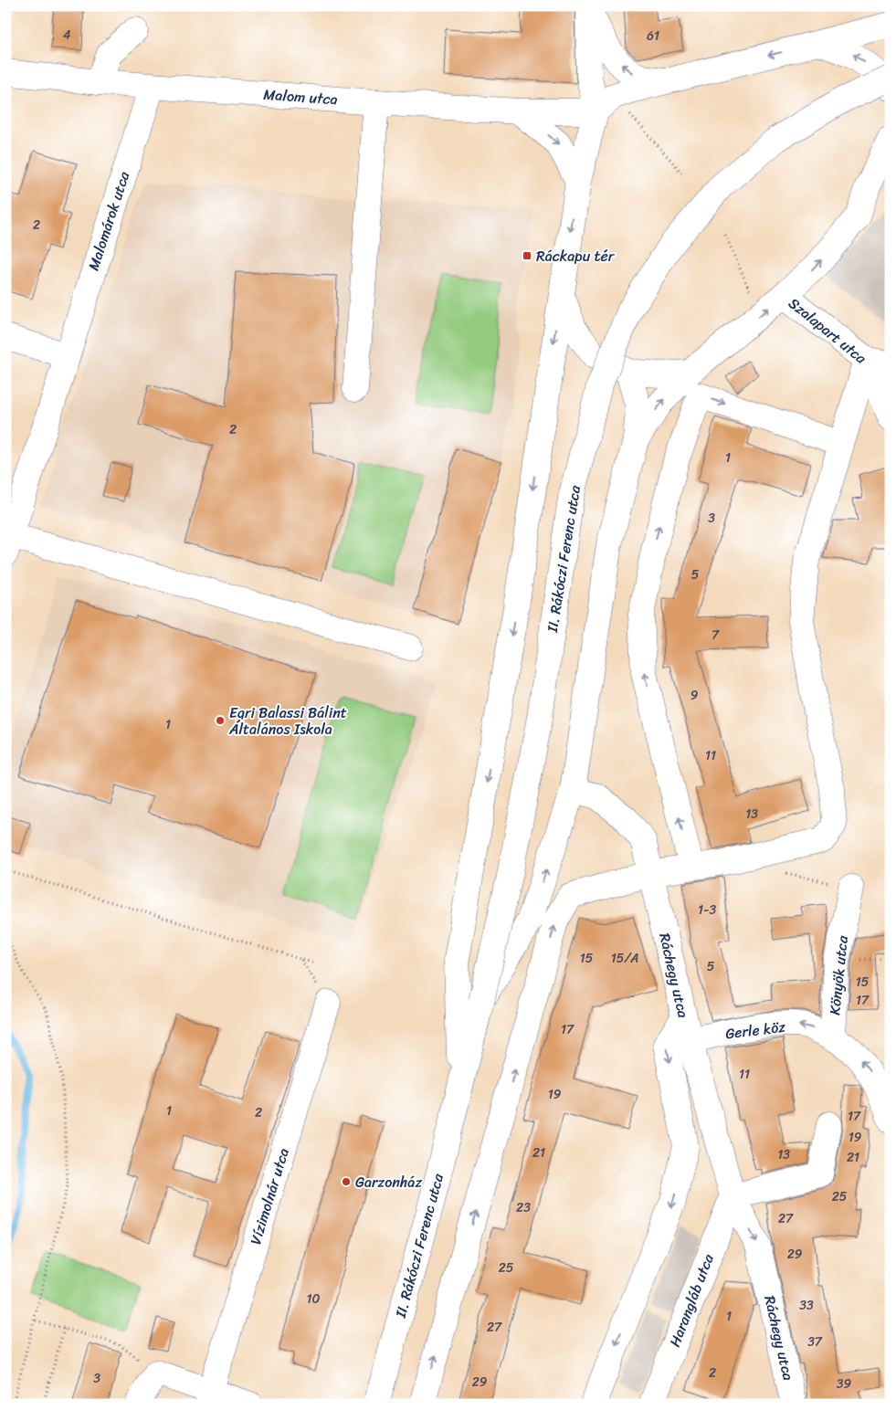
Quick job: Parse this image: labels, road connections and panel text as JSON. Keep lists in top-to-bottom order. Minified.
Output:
{"streets":{"main road":["Malom utca","Malomárok utca","Szalapart utca","II. Rákóczi Ferenc utca","Ráchegy utca","Könyök utca","Gerle köz","Vízimolnár utca","Harangláb utca"]},"crossings":[["Malom utca","Malomárok utca"],["II. Rákóczi Ferenc utca","Ráchegy utca"],["Ráchegy utca","Gerle köz"],["Ráchegy utca","Harangláb utca"],["Könyök utca","Gerle köz"]],"places":{"transit":["Ráckapu tér"],"other":["Egri Balassi Bálint Általános Iskola","Garzonház"]},"house_numbers":["4","61","2","2","1","3","5","7","9","1","11","13","1-3","15","15/A","5","15","17","17","11","19","1","2","17","19","21","13","21","25","23","27","29","25","10","33","1","27","37","2","3","29","39"]}
